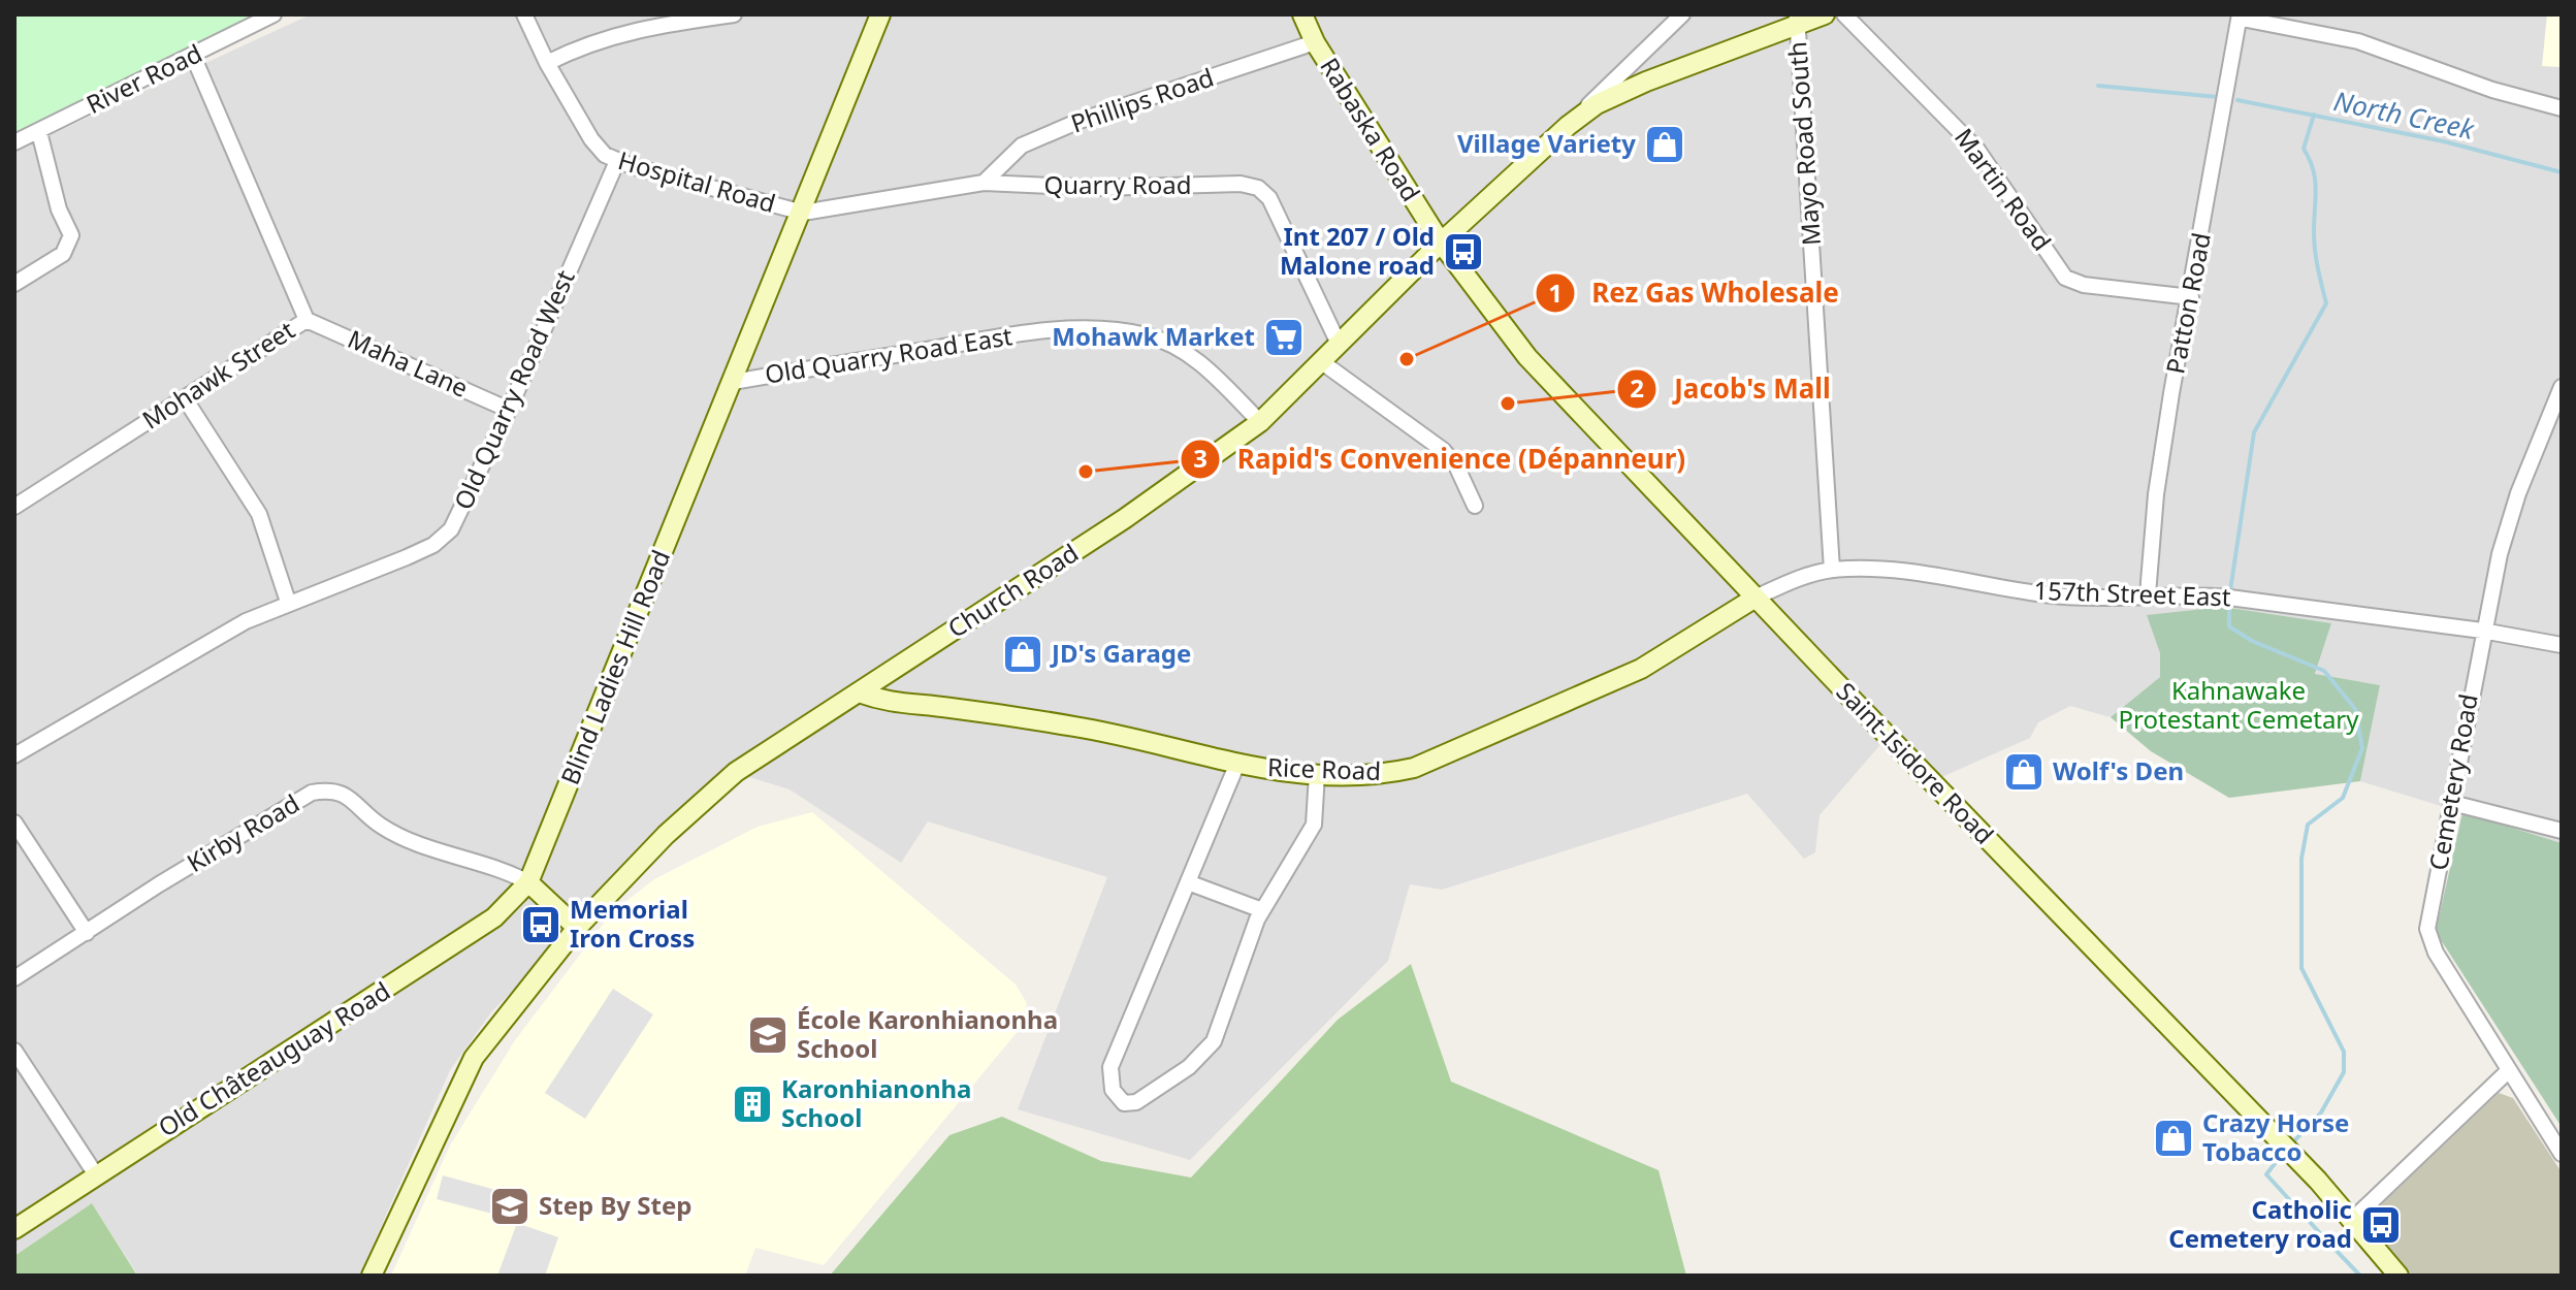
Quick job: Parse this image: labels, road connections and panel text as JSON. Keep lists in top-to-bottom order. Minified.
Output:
{"streets":{"street":["River Road","Phillips Road","Rabaska Road","Mayo Road South","Hospital Road","Quarry Road","Martin Road","Patton Road","Old Quarry Road East","Maha Lane","Mohawk Street","Old Quarry Road West","Church Road","157th Street East","Blind Ladies Hill Road","Saint-Isidore Road","Rice Road","Cemetery Road","Kirby Road","Old Châteauguay Road"]},"crossings":[["River Road","Mohawk Street"],["Phillips Road","Rabaska Road"],["Phillips Road","Quarry Road"],["Rabaska Road","Church Road"],["Rabaska Road","Saint-Isidore Road"],["Mayo Road South","Church Road"],["Mayo Road South","157th Street East"],["Hospital Road","Quarry Road"],["Hospital Road","Old Quarry Road West"],["Hospital Road","Blind Ladies Hill Road"],["Quarry Road","Church Road"],["Quarry Road","Blind Ladies Hill Road"],["Martin Road","Patton Road"],["Patton Road","157th Street East"],["Old Quarry Road East","Church Road"],["Old Quarry Road East","Blind Ladies Hill Road"],["Maha Lane","Mohawk Street"],["Maha Lane","Old Quarry Road West"],["Church Road","Saint-Isidore Road"],["Church Road","Rice Road"],["157th Street East","Saint-Isidore Road"],["157th Street East","Rice Road"],["157th Street East","Cemetery Road"],["Blind Ladies Hill Road","Kirby Road"],["Blind Ladies Hill Road","Old Châteauguay Road"],["Saint-Isidore Road","Rice Road"],["Kirby Road","Old Châteauguay Road"]],"water":["North Creek"],"parks":["Kahnawake Protestant Cemetary"],"places":{"shop":["Village Variety","JD's Garage","Wolf's Den","Crazy Horse Tobacco"],"bus stop":["Int 207 / Old Malone road","Memorial Iron Cross","Catholic Cemetery road"],"supermarket":["Mohawk Market"],"other":["Rez Gas Wholesale","Jacob's Mall","Rapid's Convenience (Dépanneur)"],"school or university":["École Karonhianonha School","Step By Step"],"building":["Karonhianonha School"]}}
